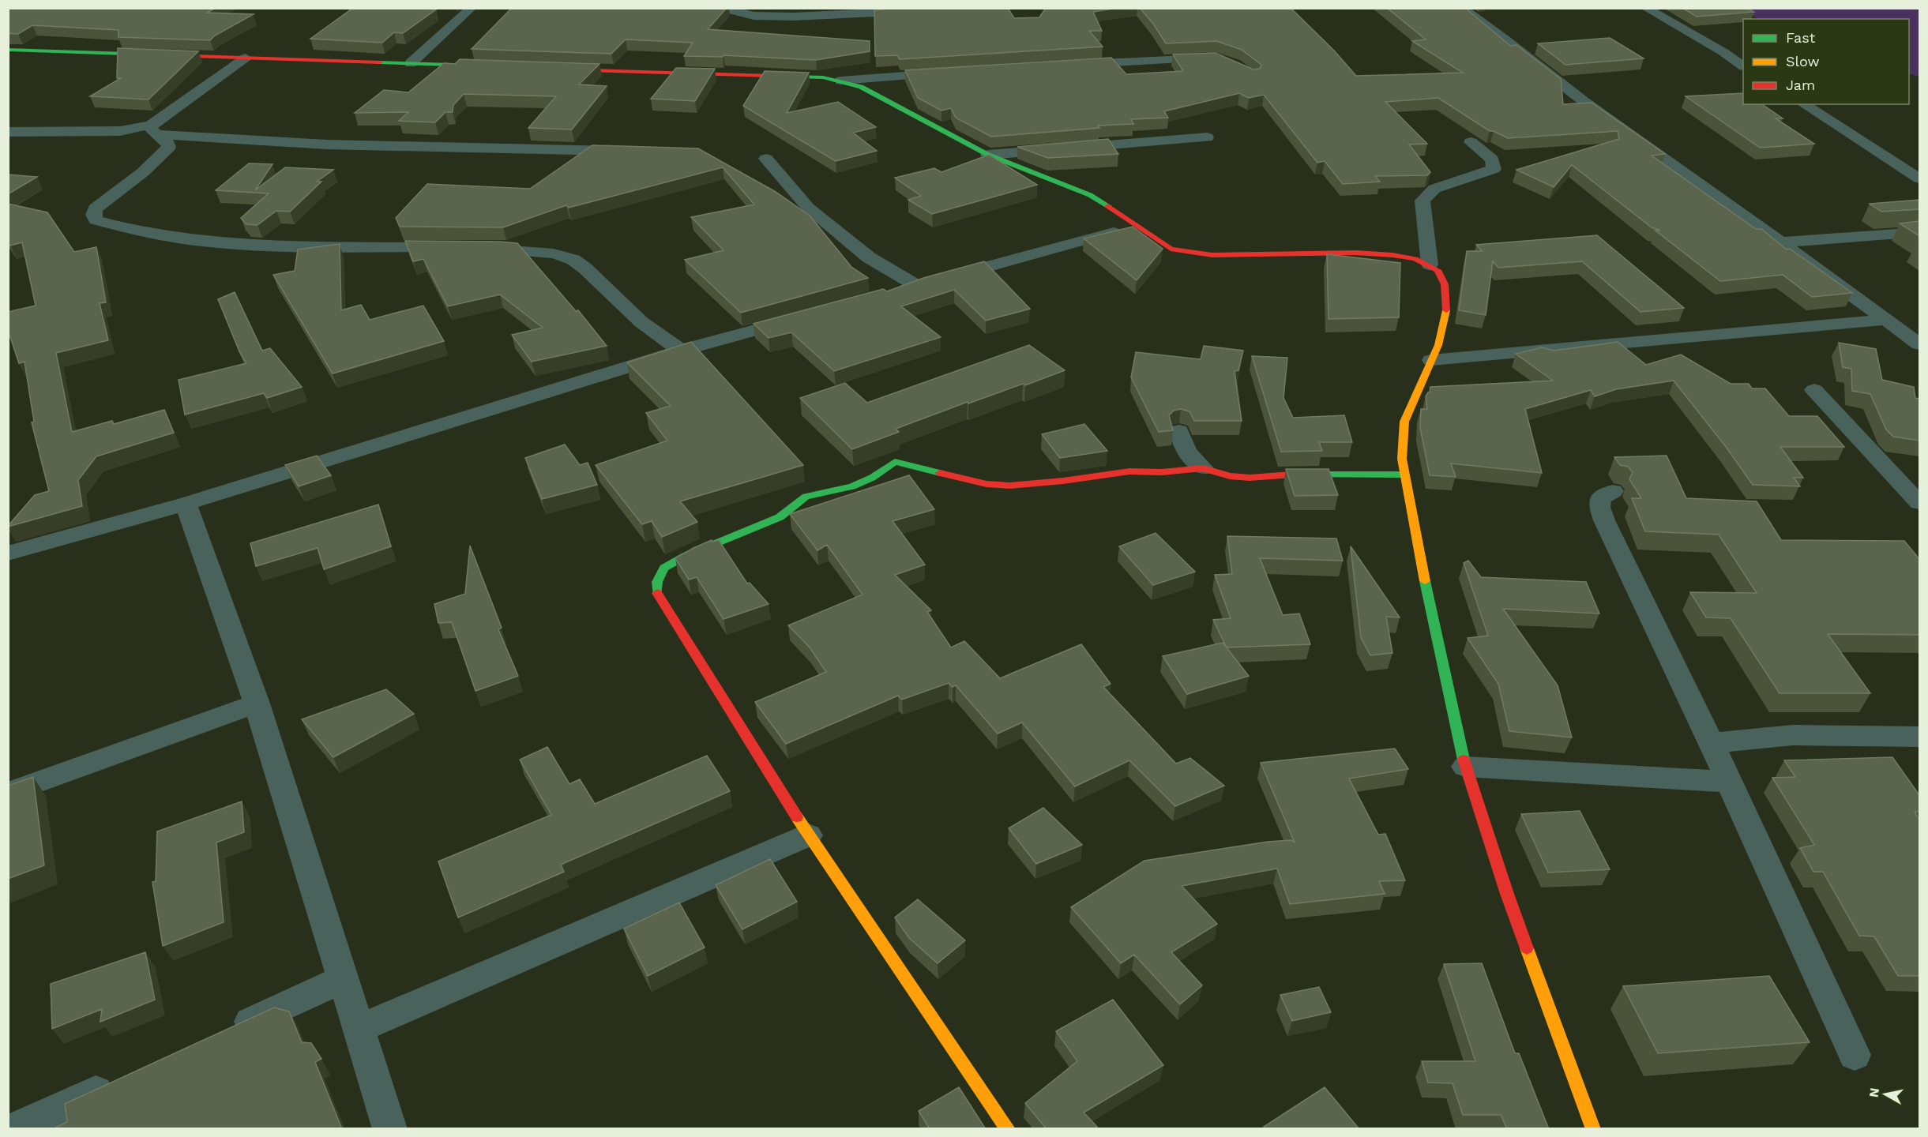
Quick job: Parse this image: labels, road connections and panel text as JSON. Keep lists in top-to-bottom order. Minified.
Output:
{"legend":["Fast","Slow","Jam"],"north":"left"}
